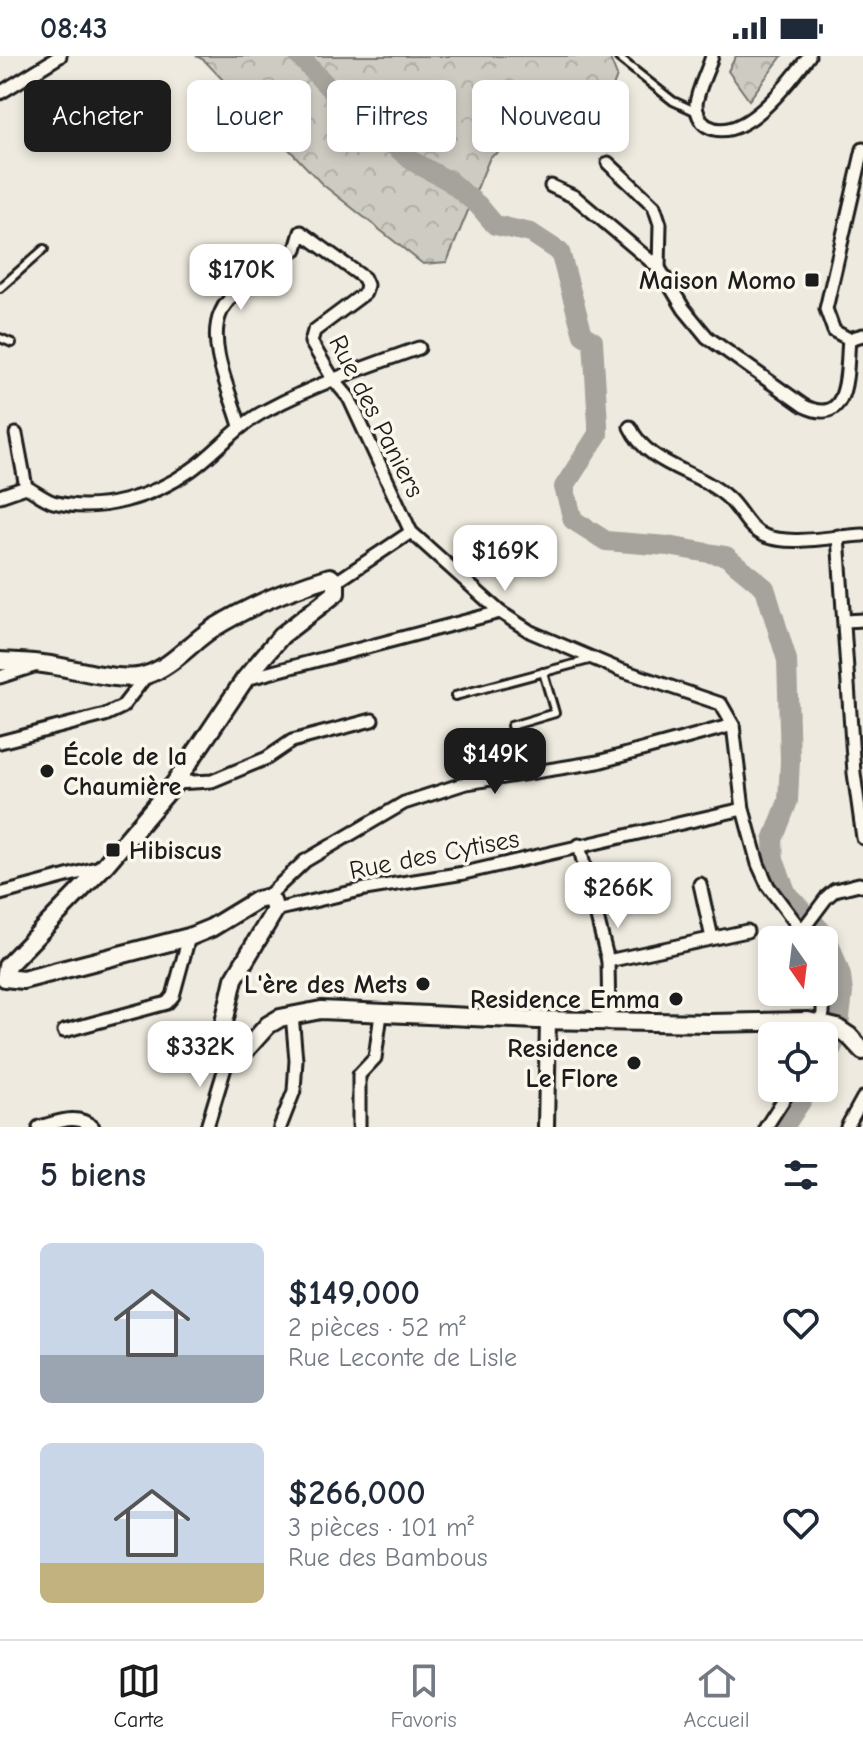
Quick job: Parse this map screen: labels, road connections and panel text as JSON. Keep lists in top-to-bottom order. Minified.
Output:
{"streets":{"street":["Rue des Paniers","Rue des Cytises"]},"places":{"transit":["Maison Momo","Hibiscus"],"other":["École de la Chaumière","L'ère des Mets","Residence Emma","Residence Le Flore"]},"north":"bottom","page":{"status":"08:43","chip":["Acheter","Louer","Filtres","Nouveau"],"price":["$170K","$169K","$149K","$266K","$332K"],"heading":"5 biens","list":[{"name":"$149,000","note":"2 pièces · 52 m² · Rue Leconte de Lisle"},{"name":"$266,000","note":"3 pièces · 101 m² · Rue des Bambous"}],"tabs":["Carte","Favoris","Accueil"]}}
